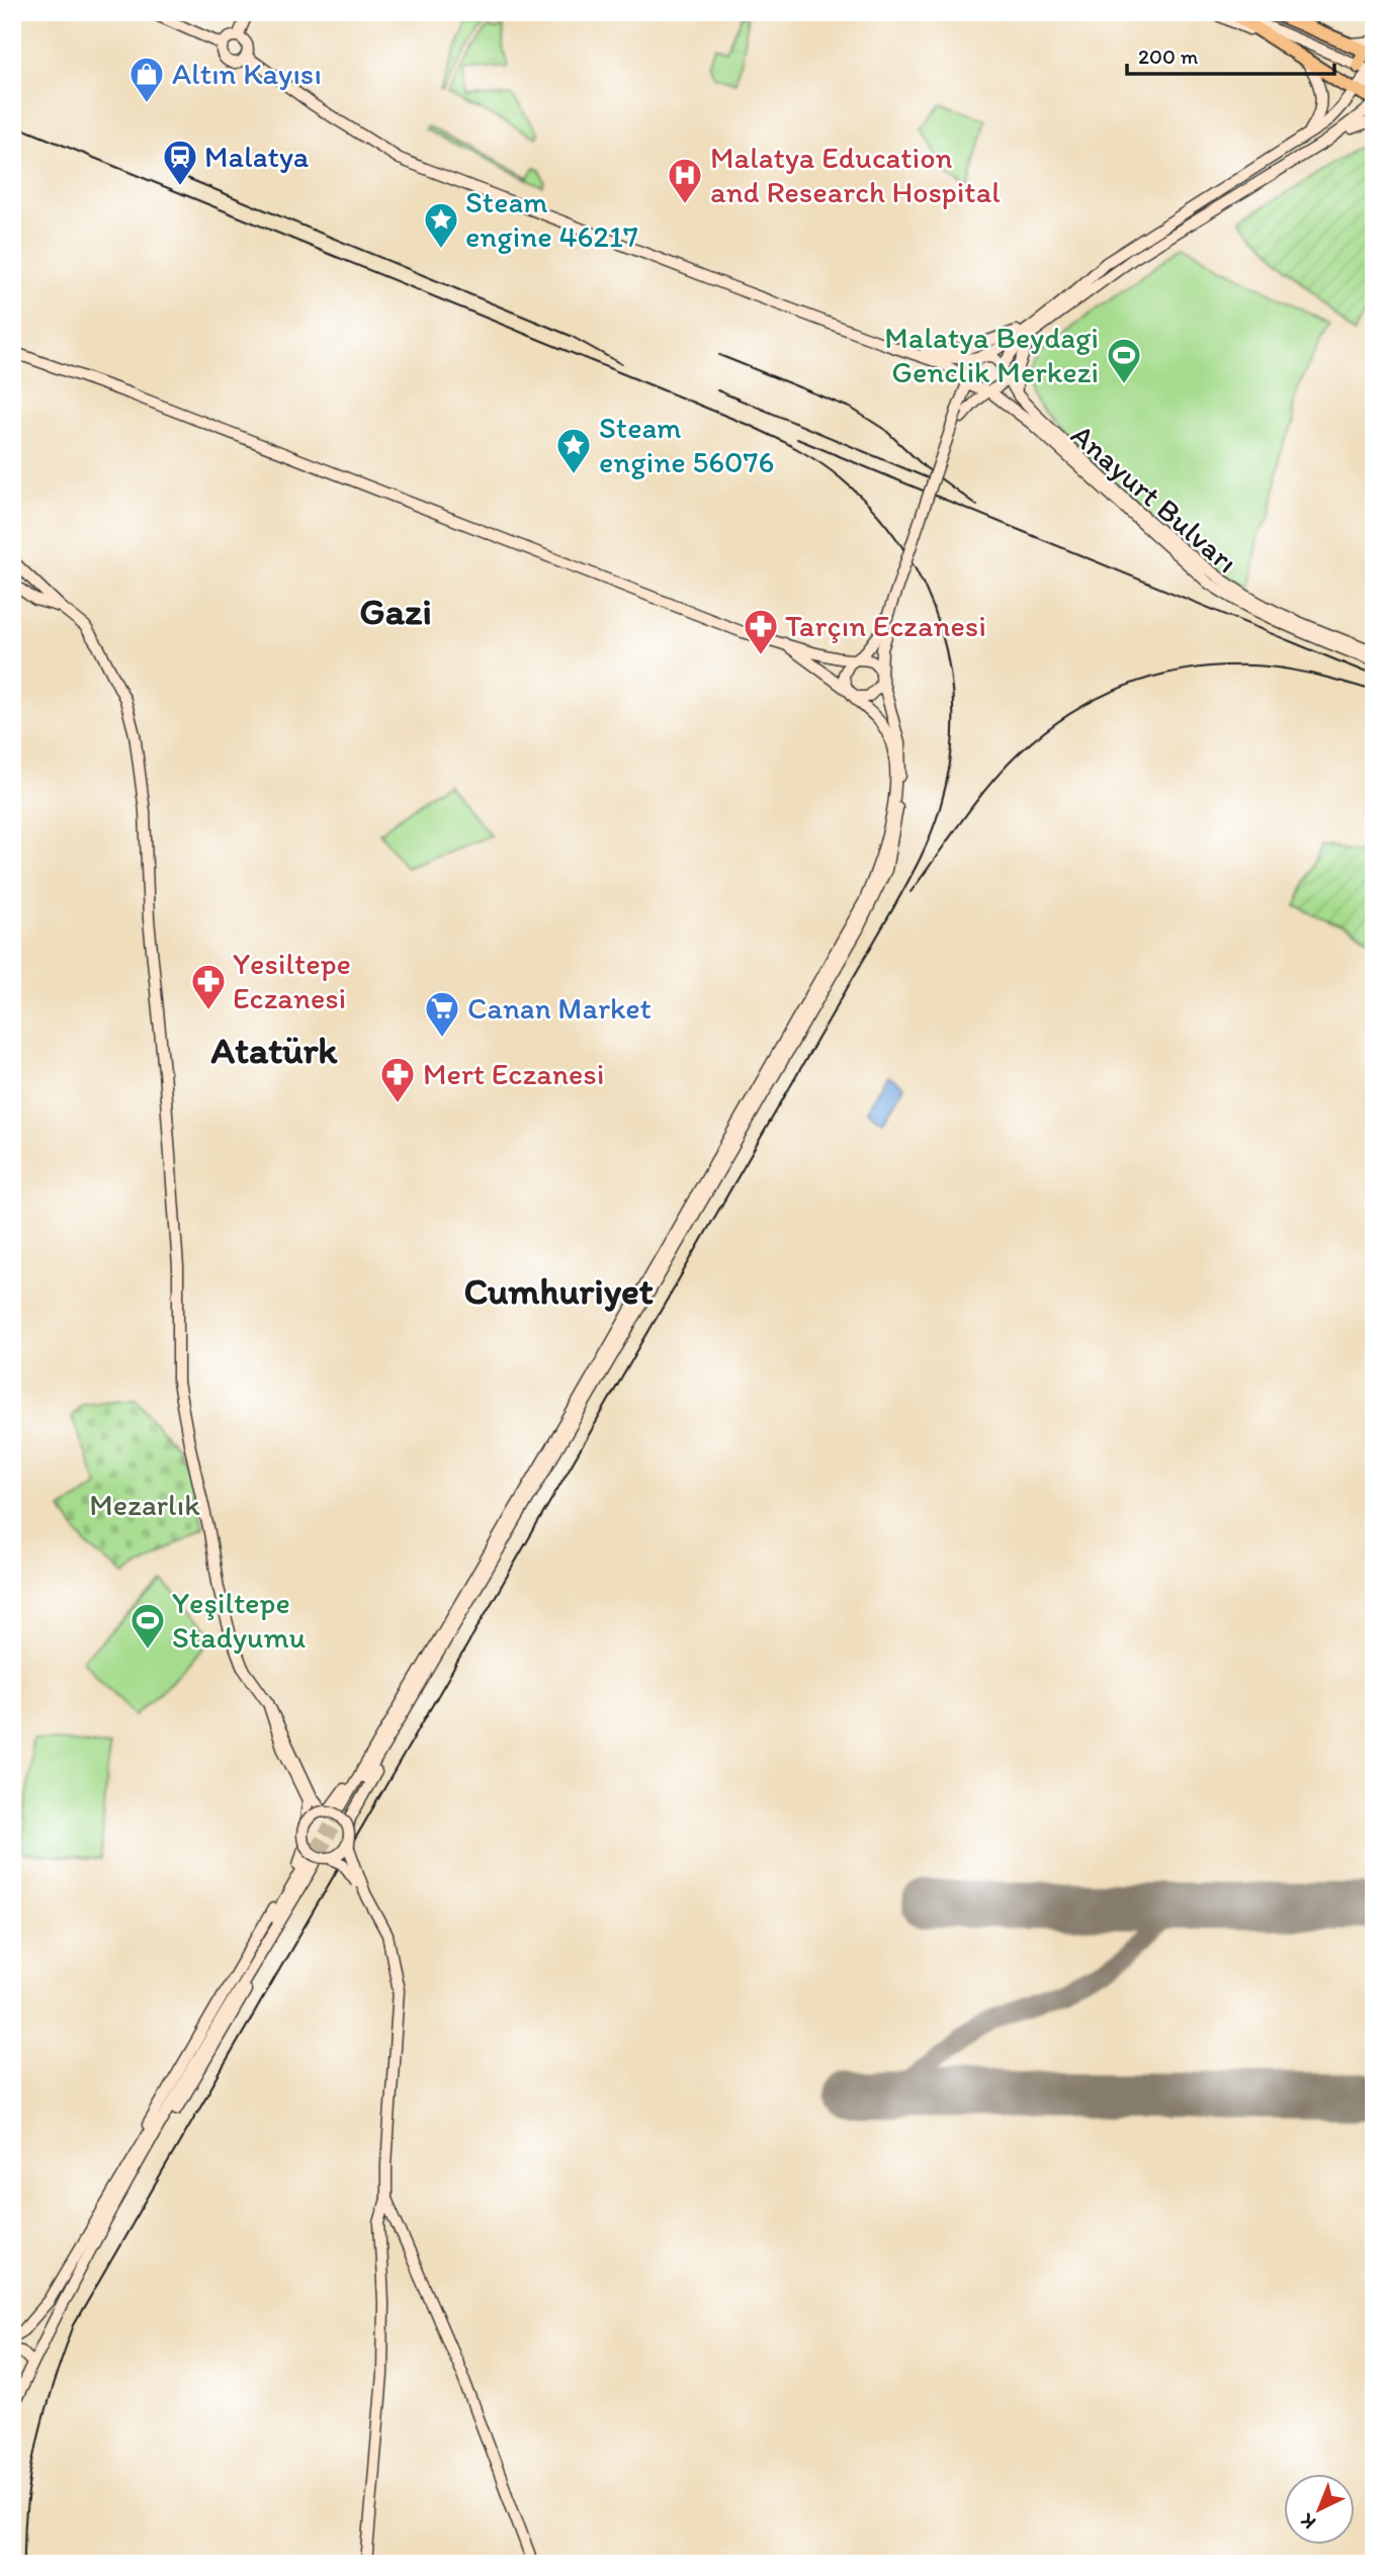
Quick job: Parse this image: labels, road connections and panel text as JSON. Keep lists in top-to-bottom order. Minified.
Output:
{"streets":{"main road":["Anayurt Bulvarı"]},"districts":["Gazi","Atatürk","Cumhuriyet"],"parks":["Mezarlık"],"places":{"shop":["Altın Kayısı"],"station":["Malatya"],"hospital":["Malatya Education and Research Hospital"],"place":["Steam engine 46217","Steam engine 56076"],"sports":["Malatya Beydagi Genclik Merkezi","Yeşiltepe Stadyumu"],"pharmacy":["Tarçın Eczanesi","Yesiltepe Eczanesi","Mert Eczanesi"],"supermarket":["Canan Market"]},"scale_bar":"200 m","north":"bottom left"}
